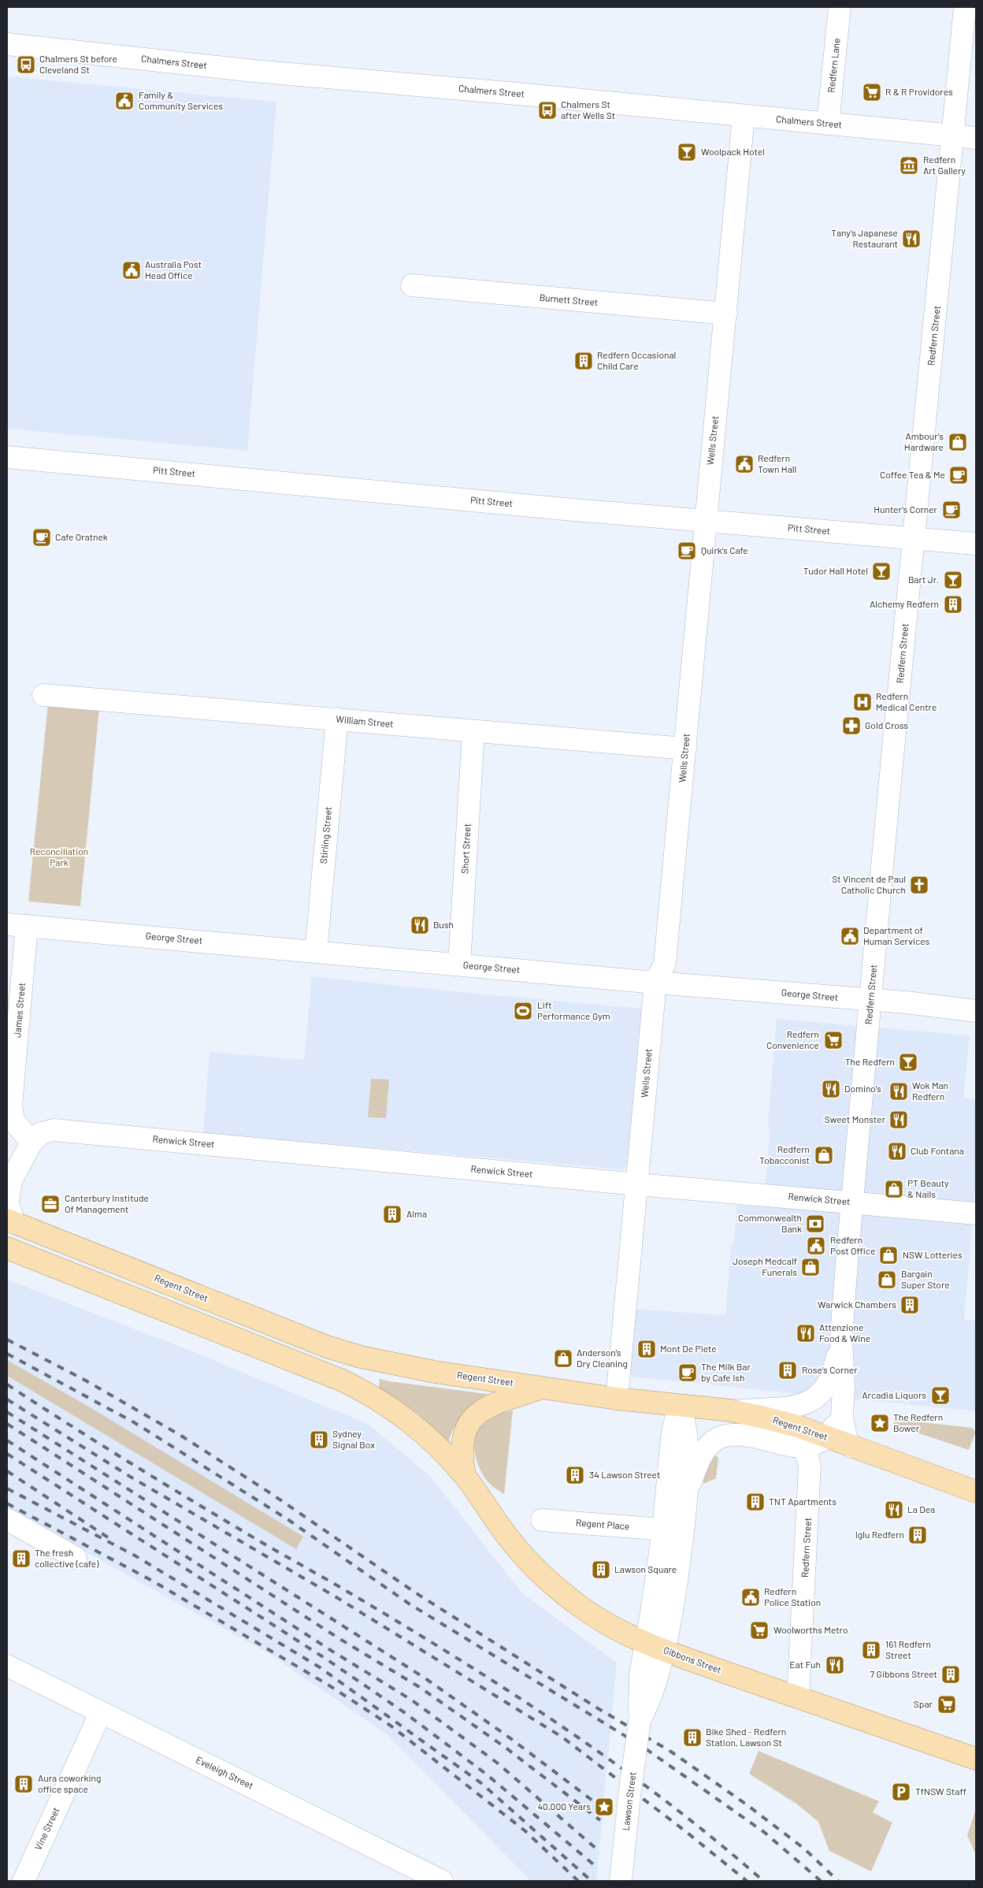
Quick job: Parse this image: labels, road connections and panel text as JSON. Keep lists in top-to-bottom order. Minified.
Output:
{"streets":{"main road":["Regent Street","Gibbons Street"],"street":["Chalmers Street","Redfern Lane","Burnett Street","Redfern Street","Wells Street","Pitt Street","William Street","Stirling Street","Short Street","George Street","James Street","Renwick Street","Regent Place","Eveleigh Street","Lawson Street","Vine Street"]},"crossings":[["Chalmers Street","Redfern Lane"],["Chalmers Street","Redfern Street"],["Chalmers Street","Wells Street"],["Burnett Street","Wells Street"],["Redfern Street","Pitt Street"],["Redfern Street","George Street"],["Redfern Street","Renwick Street"],["Redfern Street","Regent Street"],["Redfern Street","Gibbons Street"],["Wells Street","Pitt Street"],["Wells Street","William Street"],["Wells Street","George Street"],["Wells Street","Renwick Street"],["Wells Street","Regent Street"],["William Street","Stirling Street"],["William Street","Short Street"],["Stirling Street","George Street"],["Short Street","George Street"],["George Street","James Street"],["James Street","Renwick Street"],["Gibbons Street","Lawson Street"],["Eveleigh Street","Vine Street"]],"parks":["Reconciliation Park"],"places":{"bus stop":["Chalmers St before Cleveland St","Chalmers St after Wells St"],"supermarket":["R & R Providores","Redfern Convenience","Woolworths Metro","Spar"],"public building":["Family & Community Services","Australia Post Head Office","Redfern Town Hall","Department of Human Services","Redfern Post Office","Redfern Police Station"],"bar":["Woolpack Hotel","Tudor Hall Hotel","Bart Jr.","The Redfern","Arcadia Liquors"],"museum":["Redfern Art Gallery"],"restaurant":["Tany's Japanese Restaurant","Bush","Domino's","Wok Man Redfern","Sweet Monster","Club Fontana","Attenzione Food & Wine","La Dea","Eat Fuh"],"building":["Redfern Occasional Child Care","Alchemy Redfern","Alma","Warwick Chambers","Mont De Piete","Rose's Corner","Sydney Signal Box","34 Lawson Street","TNT Apartments","Iglu Redfern","The fresh collective (cafe)","Lawson Square","161 Redfern Street","7 Gibbons Street","Bike Shed - Redfern Station, Lawson St","Aura coworking office space"],"shop":["Ambour's Hardware","Redfern Tobacconist","PT Beauty & Nails","NSW Lotteries","Joseph Medcalf Funerals","Bargain Super Store","Anderson's Dry Cleaning"],"cafe":["Coffee Tea & Me","Hunter's Corner","Cafe Oratnek","Quirk's Cafe","The Milk Bar by Cafe Ish"],"hospital":["Redfern Medical Centre"],"pharmacy":["Gold Cross"],"church":["St Vincent de Paul Catholic Church"],"sports":["Lift Performance Gym"],"office":["Canterbury Institude Of Management"],"bank":["Commonwealth Bank"],"place":["The Redfern Bower","40,000 Years"],"parking":["TfNSW Staff"]}}
